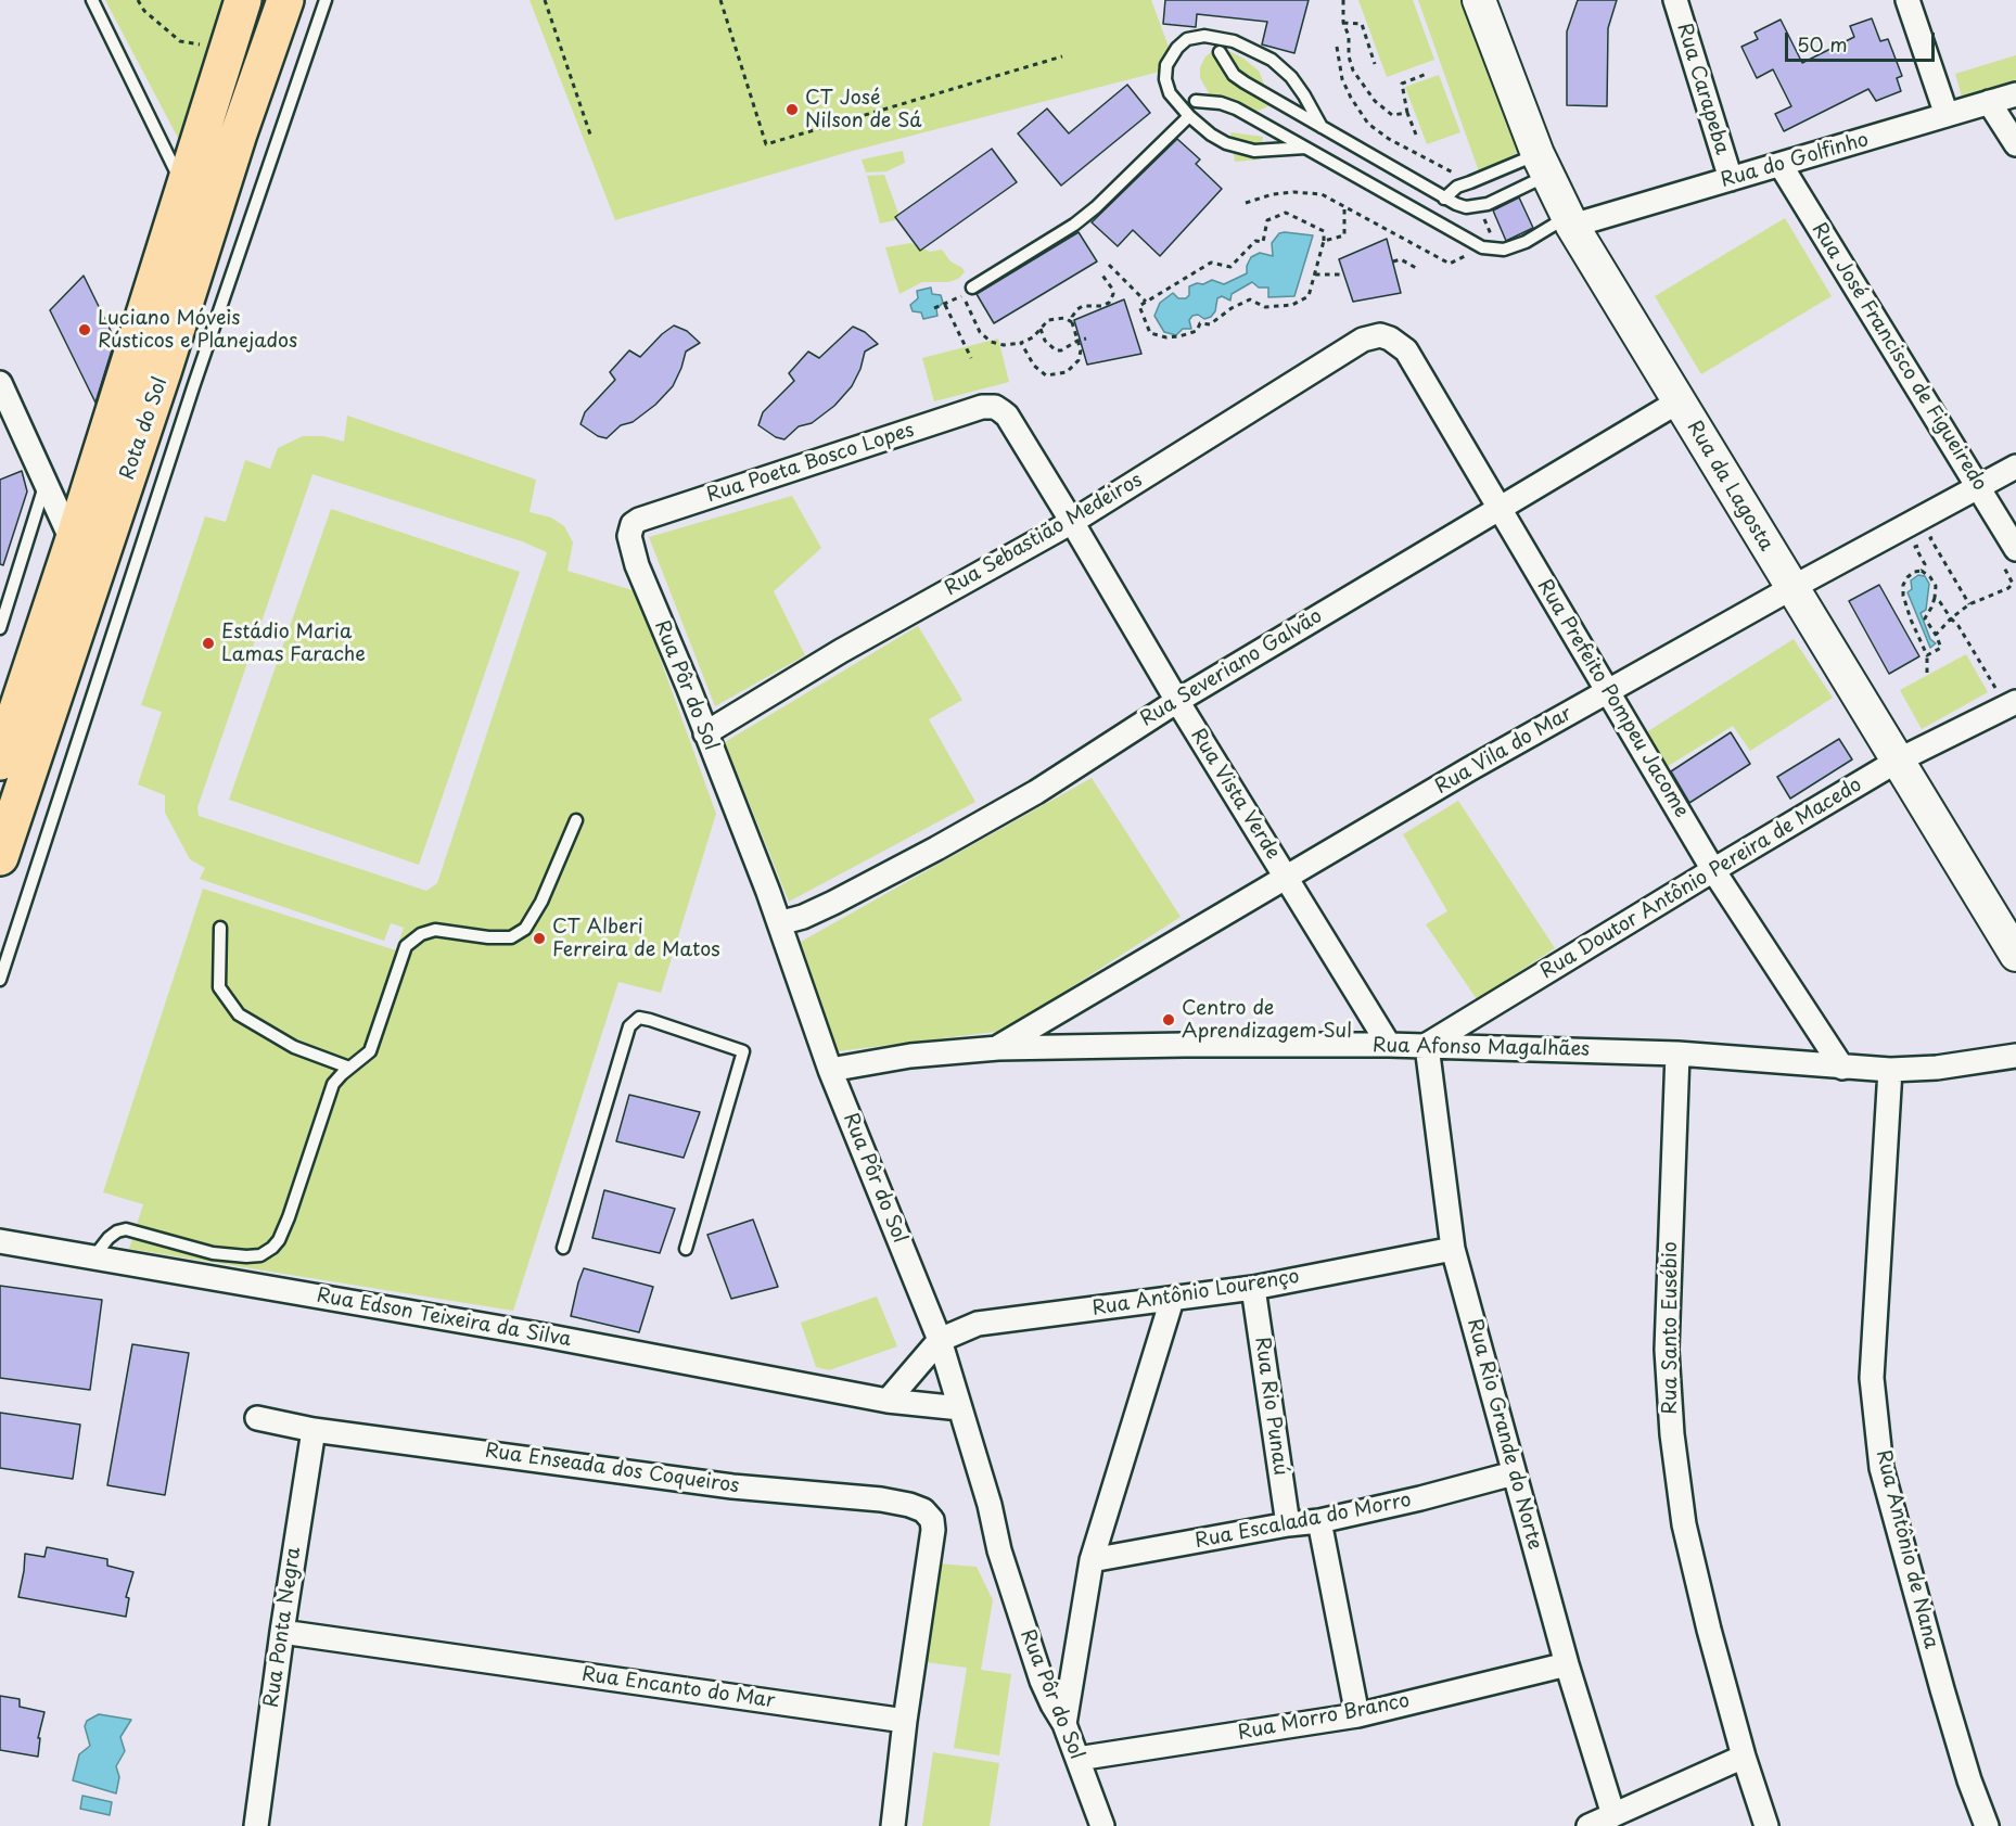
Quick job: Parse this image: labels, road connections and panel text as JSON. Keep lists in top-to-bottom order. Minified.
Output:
{"streets":{"main road":["Rota do Sol"],"street":["Rua Carapeba","Rua do Golfinho","Rua José Francisco de Figueiredo","Rua Poeta Bosco Lopes","Rua da Lagosta","Rua Sebastião Medeiros","Rua Severiano Galvão","Rua Pôr do Sol","Rua Prefeito Pompeu Jacome","Rua Vila do Mar","Rua Vista Verde","Rua Doutor Antônio Pereira de Macedo","Rua Afonso Magalhães","Rua Antônio Lourenço","Rua Edson Teixeira da Silva","Rua Santo Eusébio","Rua Rio Punaú","Rua Rio Grande do Norte","Rua Enseada dos Coqueiros","Rua Escalada do Morro","Rua Antônio de Nana","Rua Ponta Negra","Rua Encanto do Mar","Rua Morro Branco"]},"crossings":[["Rua Carapeba","Rua do Golfinho"],["Rua do Golfinho","Rua José Francisco de Figueiredo"],["Rua do Golfinho","Rua da Lagosta"],["Rua José Francisco de Figueiredo","Rua Vila do Mar"],["Rua Poeta Bosco Lopes","Rua Pôr do Sol"],["Rua Poeta Bosco Lopes","Rua Vista Verde"],["Rua da Lagosta","Rua Severiano Galvão"],["Rua da Lagosta","Rua Vila do Mar"],["Rua da Lagosta","Rua Doutor Antônio Pereira de Macedo"],["Rua Sebastião Medeiros","Rua Pôr do Sol"],["Rua Sebastião Medeiros","Rua Prefeito Pompeu Jacome"],["Rua Sebastião Medeiros","Rua Vista Verde"],["Rua Severiano Galvão","Rua Pôr do Sol"],["Rua Severiano Galvão","Rua Prefeito Pompeu Jacome"],["Rua Severiano Galvão","Rua Vista Verde"],["Rua Pôr do Sol","Rua Afonso Magalhães"],["Rua Pôr do Sol","Rua Antônio Lourenço"],["Rua Pôr do Sol","Rua Edson Teixeira da Silva"],["Rua Pôr do Sol","Rua Morro Branco"],["Rua Prefeito Pompeu Jacome","Rua Vila do Mar"],["Rua Prefeito Pompeu Jacome","Rua Doutor Antônio Pereira de Macedo"],["Rua Prefeito Pompeu Jacome","Rua Afonso Magalhães"],["Rua Vila do Mar","Rua Vista Verde"],["Rua Vila do Mar","Rua Afonso Magalhães"],["Rua Vista Verde","Rua Afonso Magalhães"],["Rua Doutor Antônio Pereira de Macedo","Rua Afonso Magalhães"],["Rua Doutor Antônio Pereira de Macedo","Rua Rio Grande do Norte"],["Rua Afonso Magalhães","Rua Santo Eusébio"],["Rua Afonso Magalhães","Rua Rio Grande do Norte"],["Rua Afonso Magalhães","Rua Antônio de Nana"],["Rua Antônio Lourenço","Rua Rio Punaú"],["Rua Antônio Lourenço","Rua Rio Grande do Norte"],["Rua Rio Punaú","Rua Escalada do Morro"],["Rua Rio Grande do Norte","Rua Escalada do Morro"],["Rua Rio Grande do Norte","Rua Morro Branco"],["Rua Enseada dos Coqueiros","Rua Ponta Negra"],["Rua Enseada dos Coqueiros","Rua Encanto do Mar"],["Rua Ponta Negra","Rua Encanto do Mar"]],"places":["CT José Nilson de Sá","Luciano Móveis Rústicos e Planejados","Estádio Maria Lamas Farache","CT Alberi Ferreira de Matos","Centro de Aprendizagem Sul"],"scale_bar":"50 m"}
